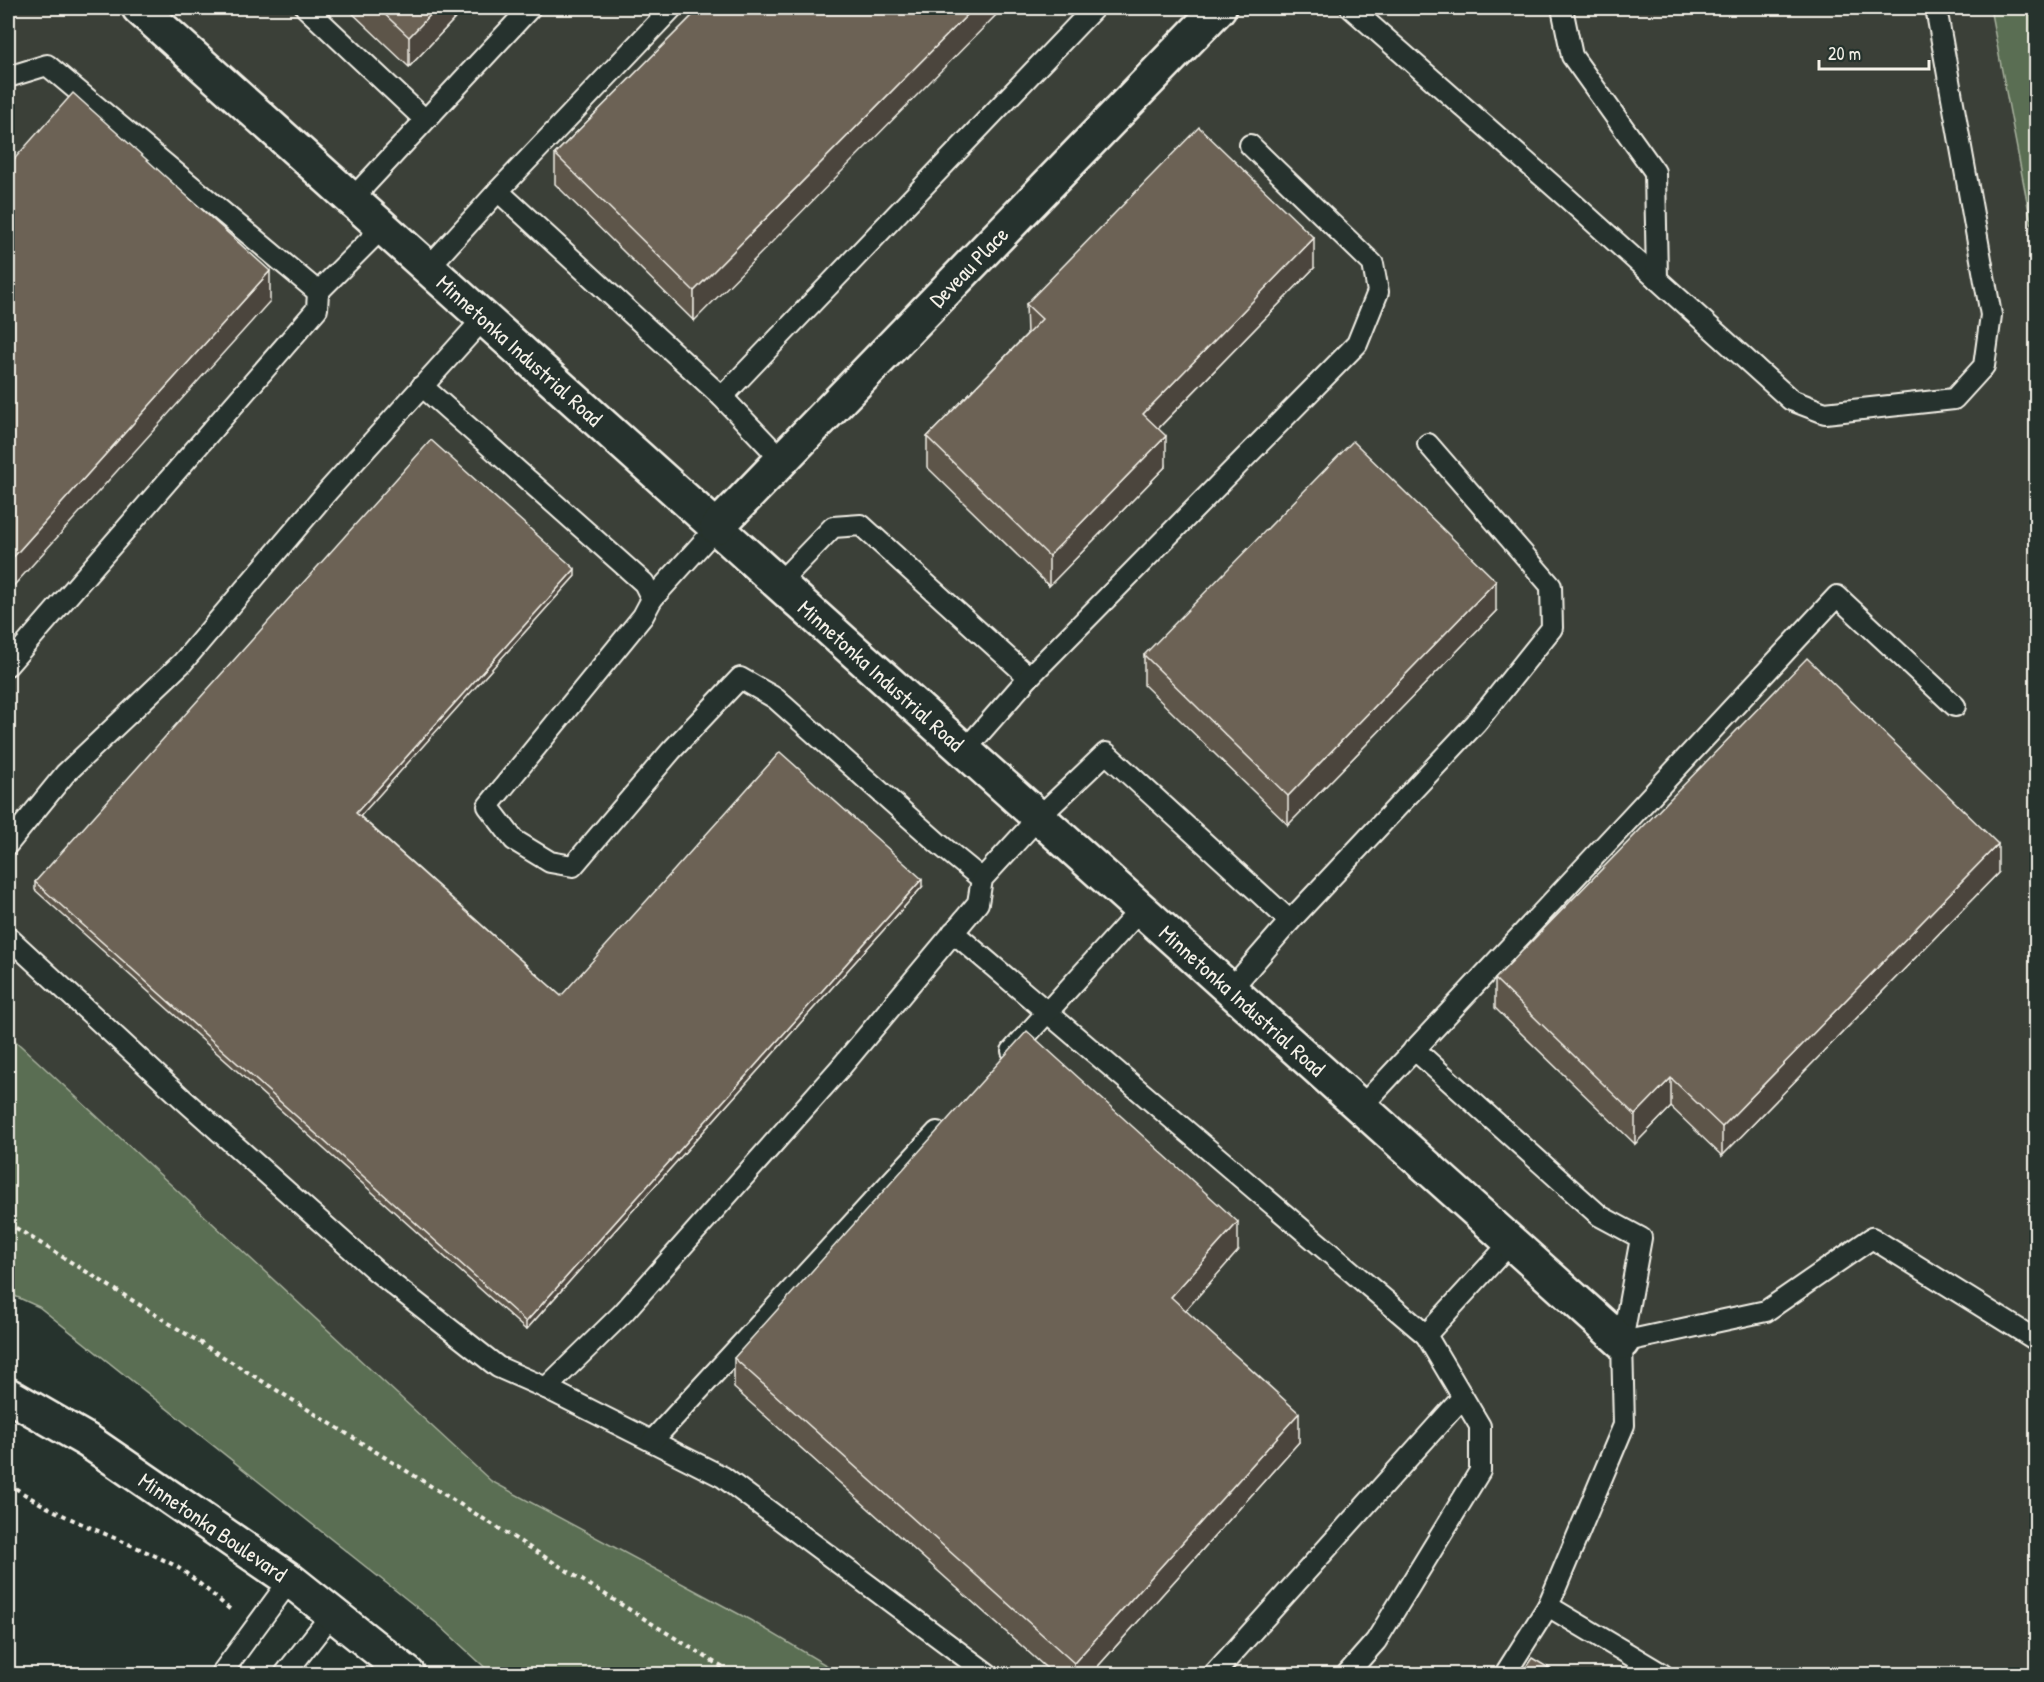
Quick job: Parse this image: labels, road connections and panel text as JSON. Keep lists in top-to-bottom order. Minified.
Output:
{"streets":{"street":["Deveau Place","Minnetonka Industrial Road","Minnetonka Boulevard"]},"crossings":[["Deveau Place","Minnetonka Industrial Road"]],"scale_bar":"20 m"}
